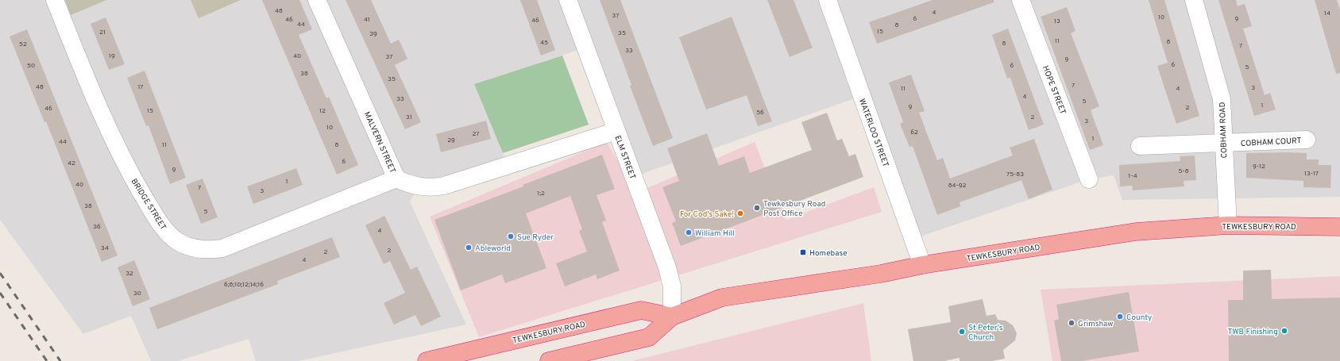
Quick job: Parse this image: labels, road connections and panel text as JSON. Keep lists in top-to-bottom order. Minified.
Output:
{"streets":{"highway":["TEWKESBURY ROAD"],"street":["HOPE STREET","COBHAM ROAD","WATERLOO STREET","COBHAM COURT","MALVERN STREET","ELM STREET","BRIDGE STREET"]},"crossings":[["COBHAM ROAD","COBHAM COURT"],["COBHAM ROAD","TEWKESBURY ROAD"],["WATERLOO STREET","TEWKESBURY ROAD"],["MALVERN STREET","ELM STREET"],["MALVERN STREET","BRIDGE STREET"],["ELM STREET","TEWKESBURY ROAD"]],"places":{"other":["Tewkesbury Road Post Office","For Cod's Sake!","William Hill","Sue Ryder","Ableworld","County","Grimshaw","TWB Finishing","St Peter's Church"],"transit":["Homebase"]},"house_numbers":["48","4","14","37","10","6","9","46","41","46","13","44","8","15","21","35","39","11","8","45","8","52","7","33","19","40","37","9","6","50","6","5","38","35","7","48","17","3","11","4","4","33","5","1","9","2","46","15","12","56","31","2","3","10","62","27","1","29","44","11","8","6","42","9-12","9","5-8","13-17","75-83","1-4","1","40","84-92","7","3","1;2","38","5","36","4","34","2","2","4","32","6;8;10;12;14;16","30"]}
